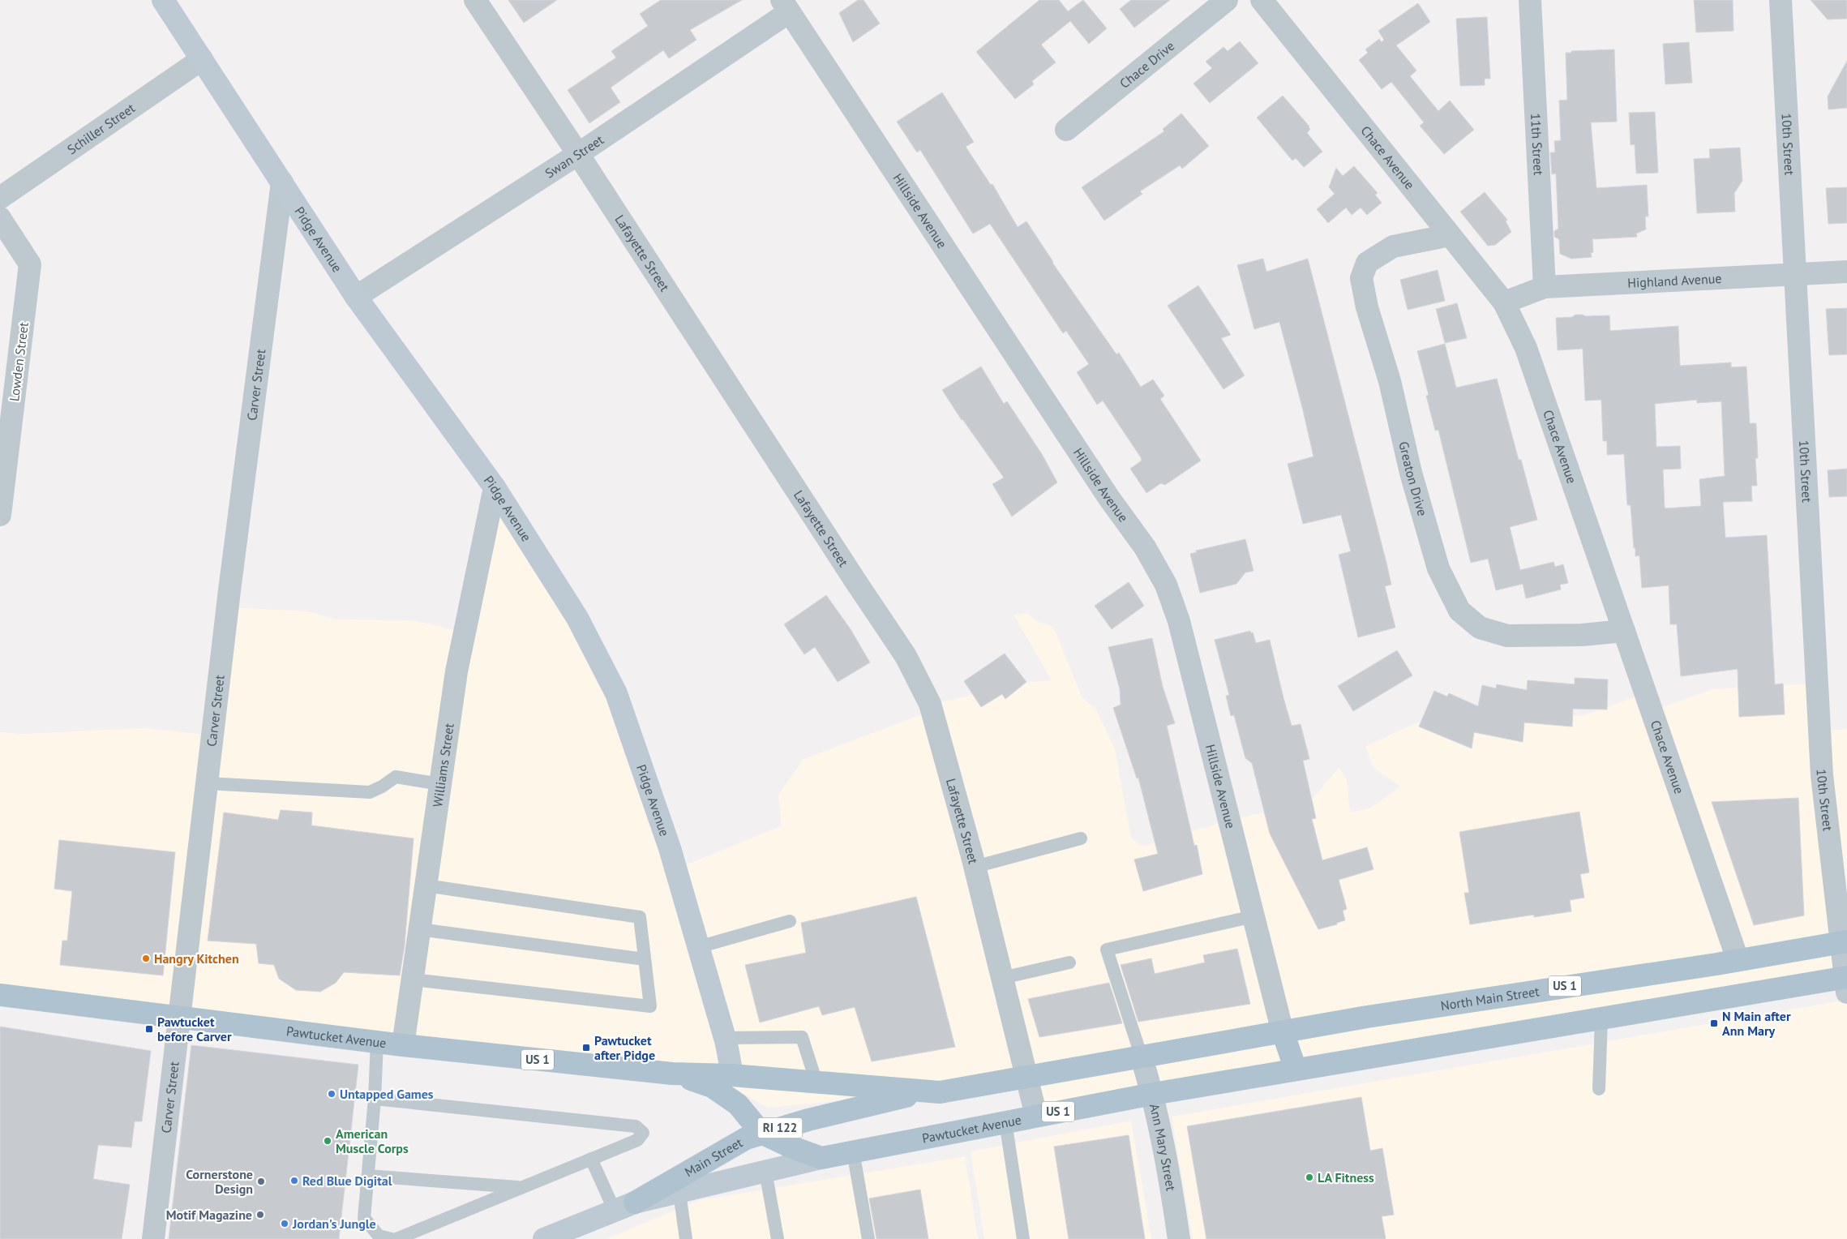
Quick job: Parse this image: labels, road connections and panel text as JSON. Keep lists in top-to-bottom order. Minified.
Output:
{"streets":{"main road":["US 1","North Main Street","Pawtucket Avenue","RI 122","Main Street"],"street":["Chace Drive","Schiller Street","11th Street","10th Street","Swan Street","Chace Avenue","Hillside Avenue","Pidge Avenue","Lafayette Street","Highland Avenue","Lowden Street","Carver Street","Greaton Drive","Williams Street","Ann Mary Street"]},"crossings":[["Schiller Street","Pidge Avenue"],["11th Street","Highland Avenue"],["10th Street","Highland Avenue"],["10th Street","US 1"],["10th Street","North Main Street"],["Swan Street","Hillside Avenue"],["Swan Street","Pidge Avenue"],["Swan Street","Lafayette Street"],["Chace Avenue","Highland Avenue"],["Chace Avenue","Greaton Drive"],["Chace Avenue","North Main Street"],["Hillside Avenue","North Main Street"],["Hillside Avenue","Pawtucket Avenue"],["Pidge Avenue","Carver Street"],["Pidge Avenue","Williams Street"],["Pidge Avenue","Pawtucket Avenue"],["Lafayette Street","Pawtucket Avenue"],["Carver Street","Pawtucket Avenue"],["Williams Street","Pawtucket Avenue"],["US 1","Pawtucket Avenue"],["North Main Street","Pawtucket Avenue"],["Pawtucket Avenue","Ann Mary Street"],["Pawtucket Avenue","Main Street"]],"places":{"other":["Hangry Kitchen","Untapped Games","American Muscle Corps","LA Fitness","Red Blue Digital","Cornerstone Design","Motif Magazine","Jordan's Jungle"],"transit":["N Main after Ann Mary","Pawtucket before Carver","Pawtucket after Pidge"]}}
